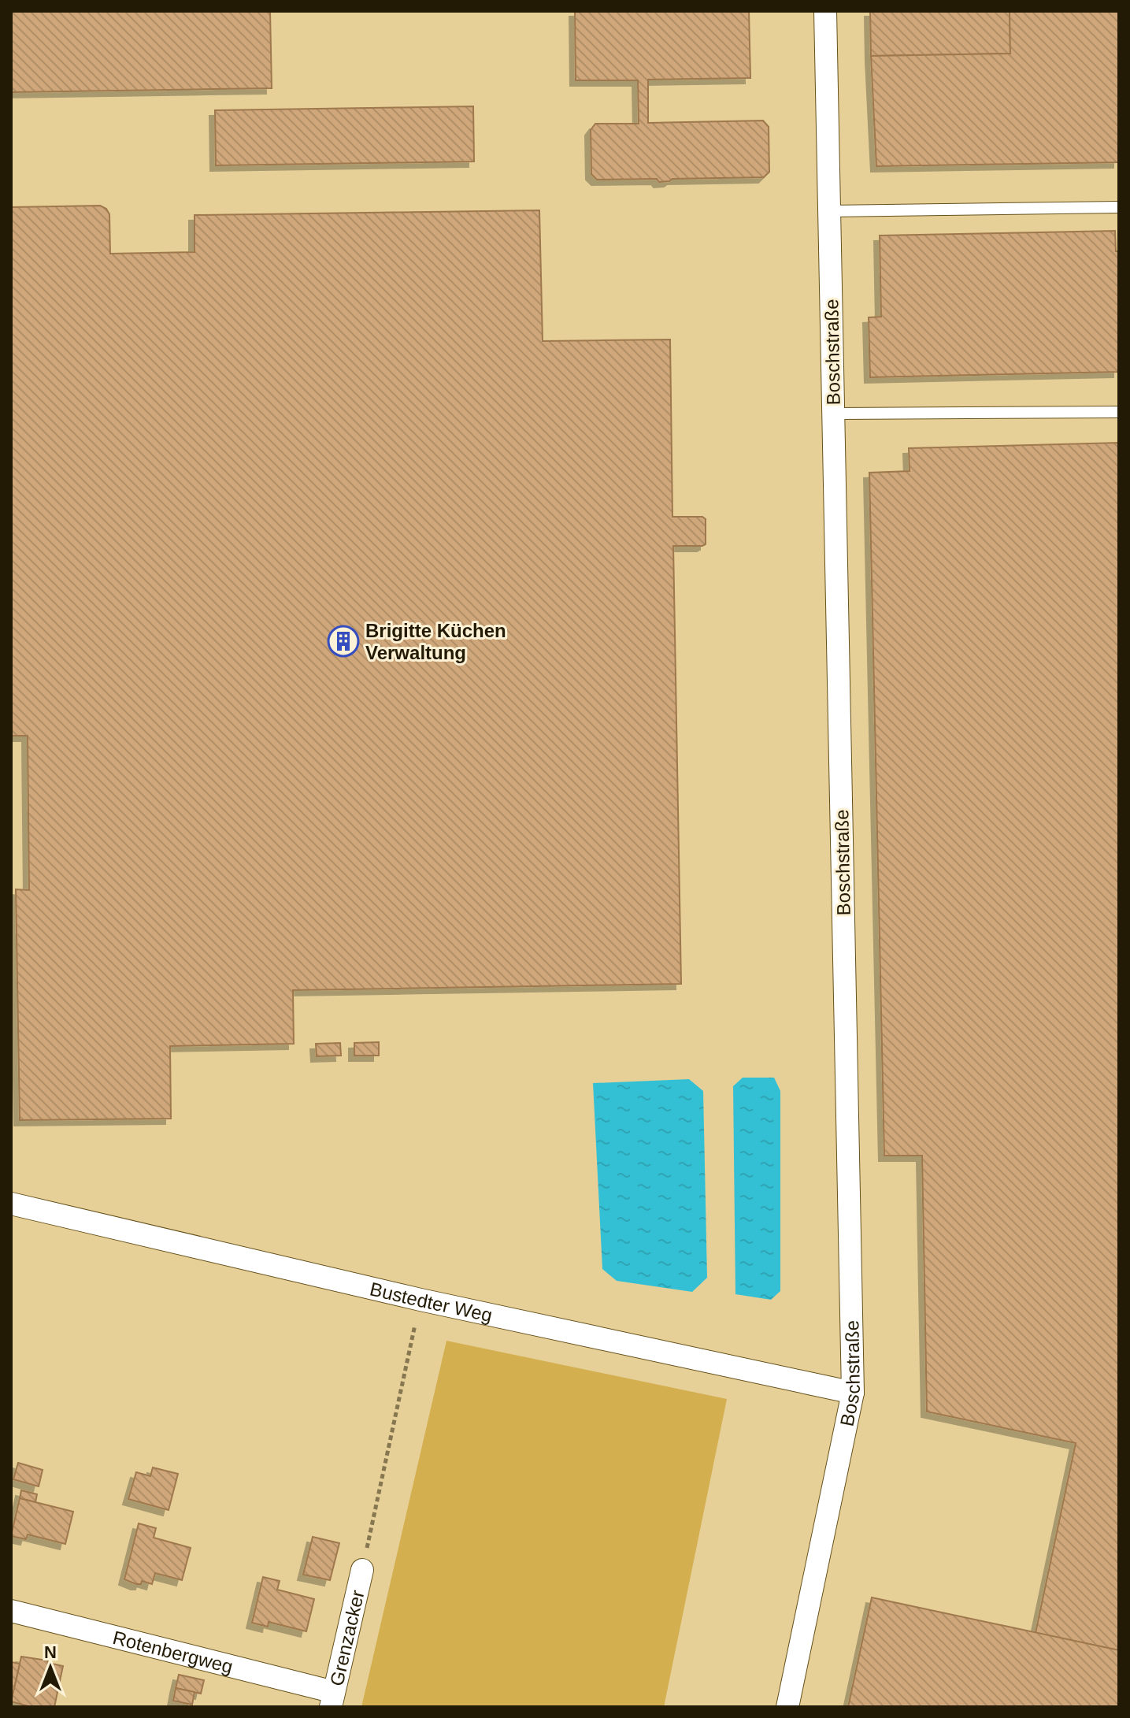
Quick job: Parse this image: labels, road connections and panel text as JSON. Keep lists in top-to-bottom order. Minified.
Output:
{"streets":{"street":["Boschstraße","Bustedter Weg","Grenzacker","Rotenbergweg"]},"crossings":[["Boschstraße","Bustedter Weg"],["Grenzacker","Rotenbergweg"]],"places":{"building":["Brigitte Küchen Verwaltung"]},"north":"top"}
